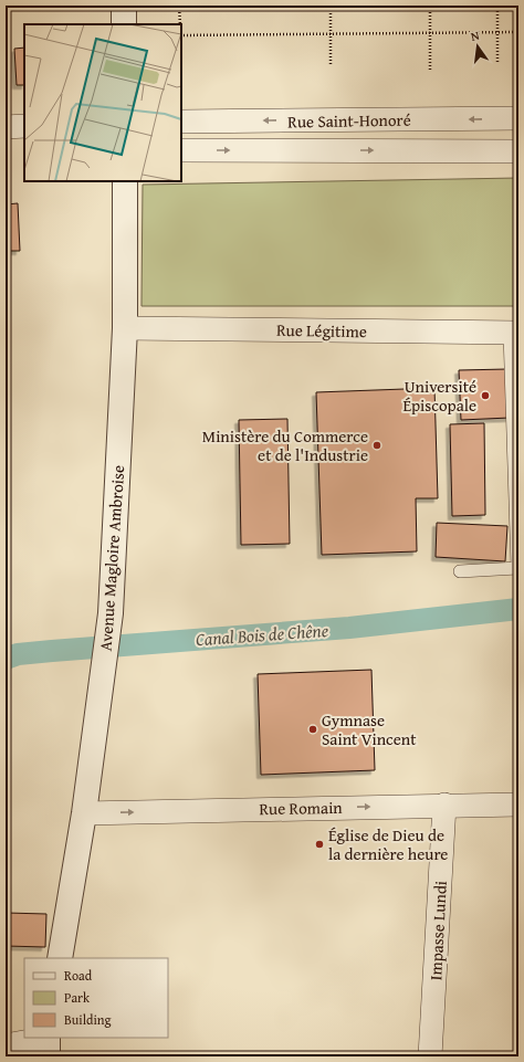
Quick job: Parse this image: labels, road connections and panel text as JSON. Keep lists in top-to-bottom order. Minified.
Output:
{"streets":{"street":["Rue Saint-Honoré","Rue Légitime","Avenue Magloire Ambroise","Rue Romain","Impasse Lundi"]},"crossings":[["Rue Légitime","Avenue Magloire Ambroise"],["Avenue Magloire Ambroise","Rue Romain"],["Rue Romain","Impasse Lundi"]],"one_way":["Rue Romain"],"water":["Canal Bois de Chêne"],"places":["Université Épiscopale","Ministère du Commerce et de l'Industrie","Gymnase Saint Vincent","Église de Dieu de la dernière heure"],"legend":["Road","Park","Building"],"north":"top"}
